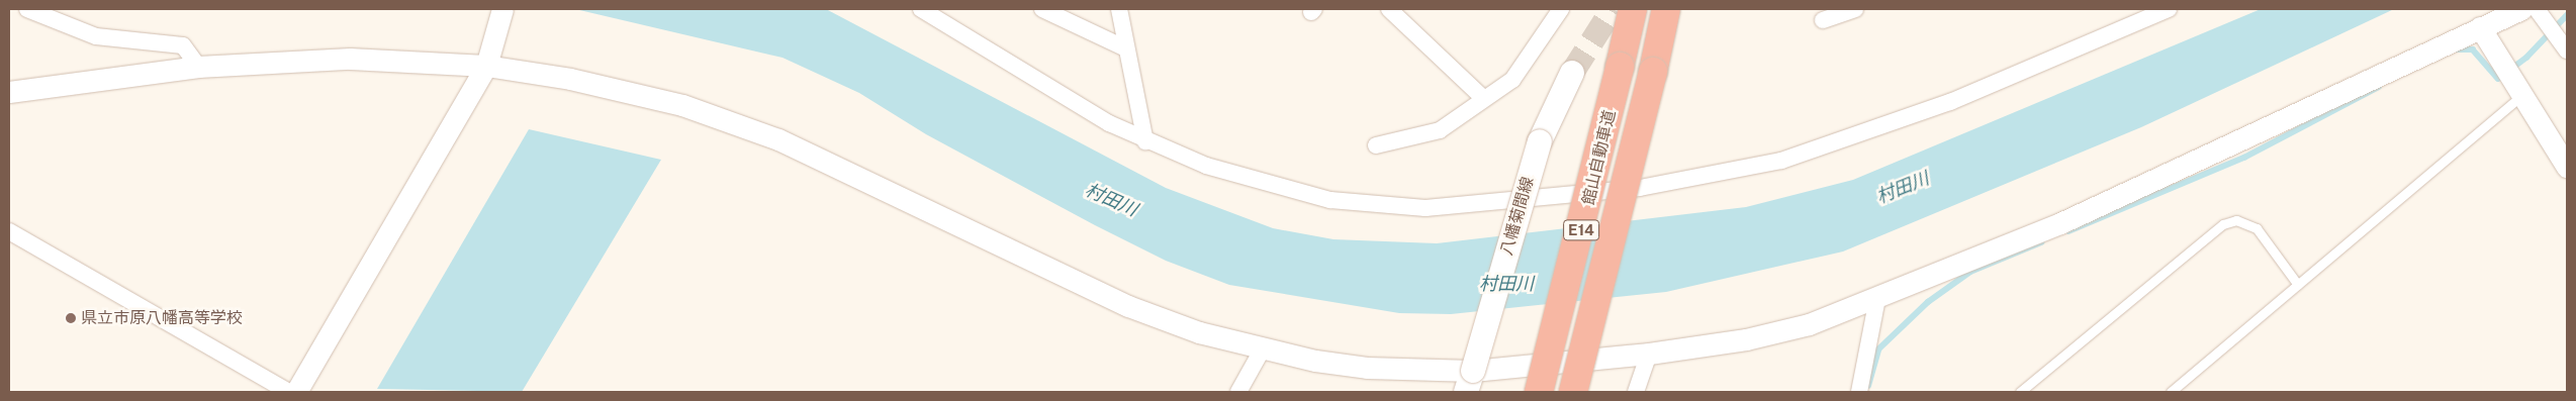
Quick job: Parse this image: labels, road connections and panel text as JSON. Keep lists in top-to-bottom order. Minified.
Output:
{"streets":{"highway":["館山自動車道","E14"],"main road":["八幡菊間線"]},"water":["村田川"],"places":["県立市原八幡高等学校"]}
